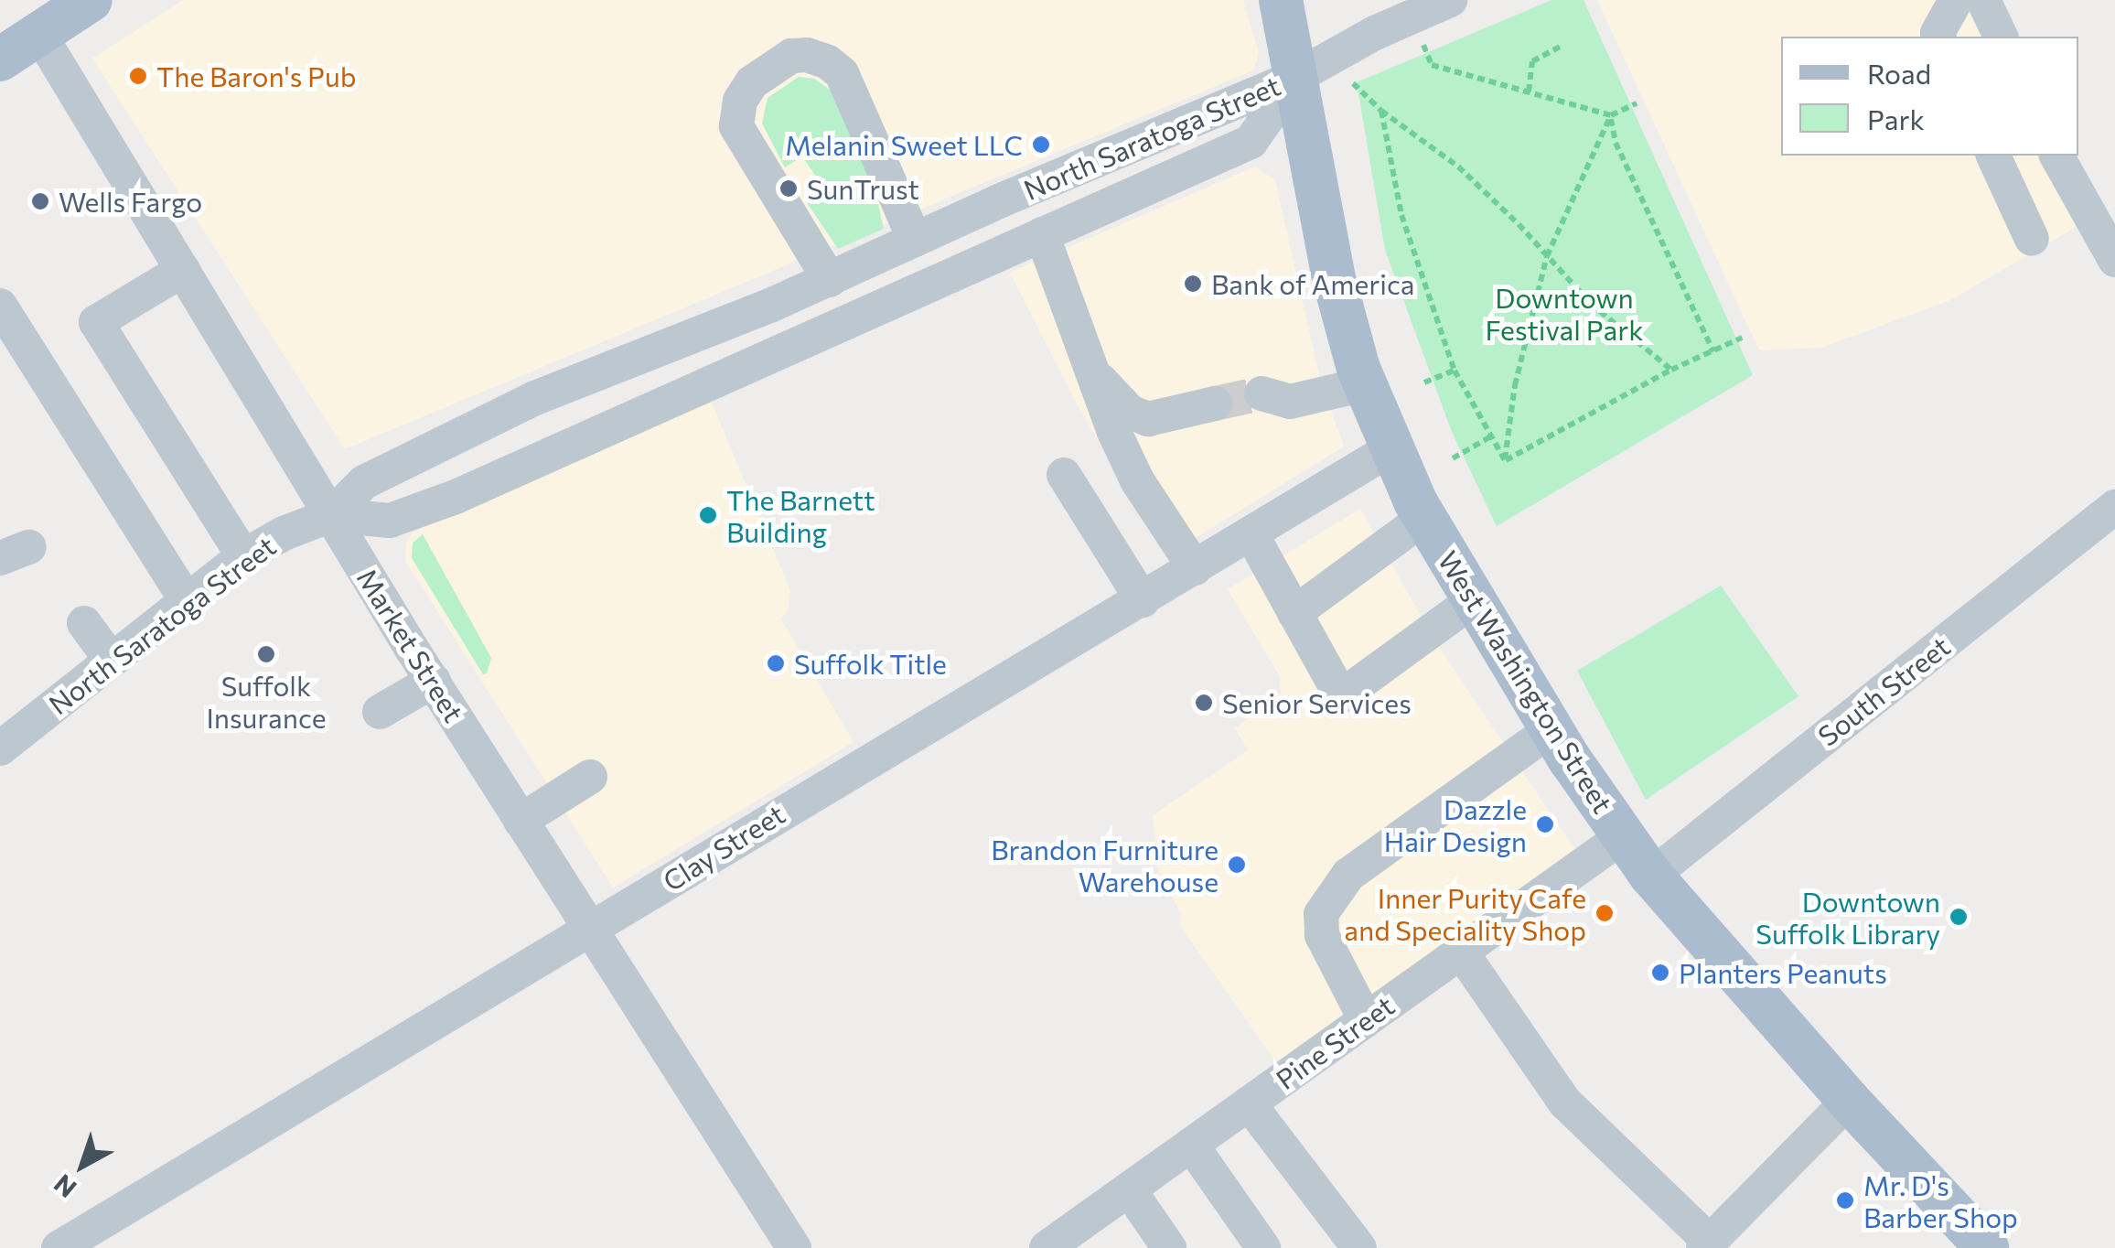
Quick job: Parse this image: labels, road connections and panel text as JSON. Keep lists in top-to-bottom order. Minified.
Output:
{"streets":{"main road":["West Washington Street"],"street":["North Saratoga Street","Market Street","South Street","Clay Street","Pine Street"]},"crossings":[["North Saratoga Street","Market Street"],["North Saratoga Street","West Washington Street"],["Market Street","Clay Street"],["West Washington Street","South Street"],["West Washington Street","Clay Street"],["West Washington Street","Pine Street"]],"parks":["Downtown Festival Park"],"places":["The Baron's Pub","Melanin Sweet LLC","SunTrust","Wells Fargo","Bank of America","The Barnett Building","Suffolk Insurance","Suffolk Title","Senior Services","Dazzle Hair Design","Brandon Furniture Warehouse","Inner Purity Cafe and Speciality Shop","Downtown Suffolk Library","Planters Peanuts","Mr. D's Barber Shop"],"legend":["Road","Park"],"north":"bottom left"}
